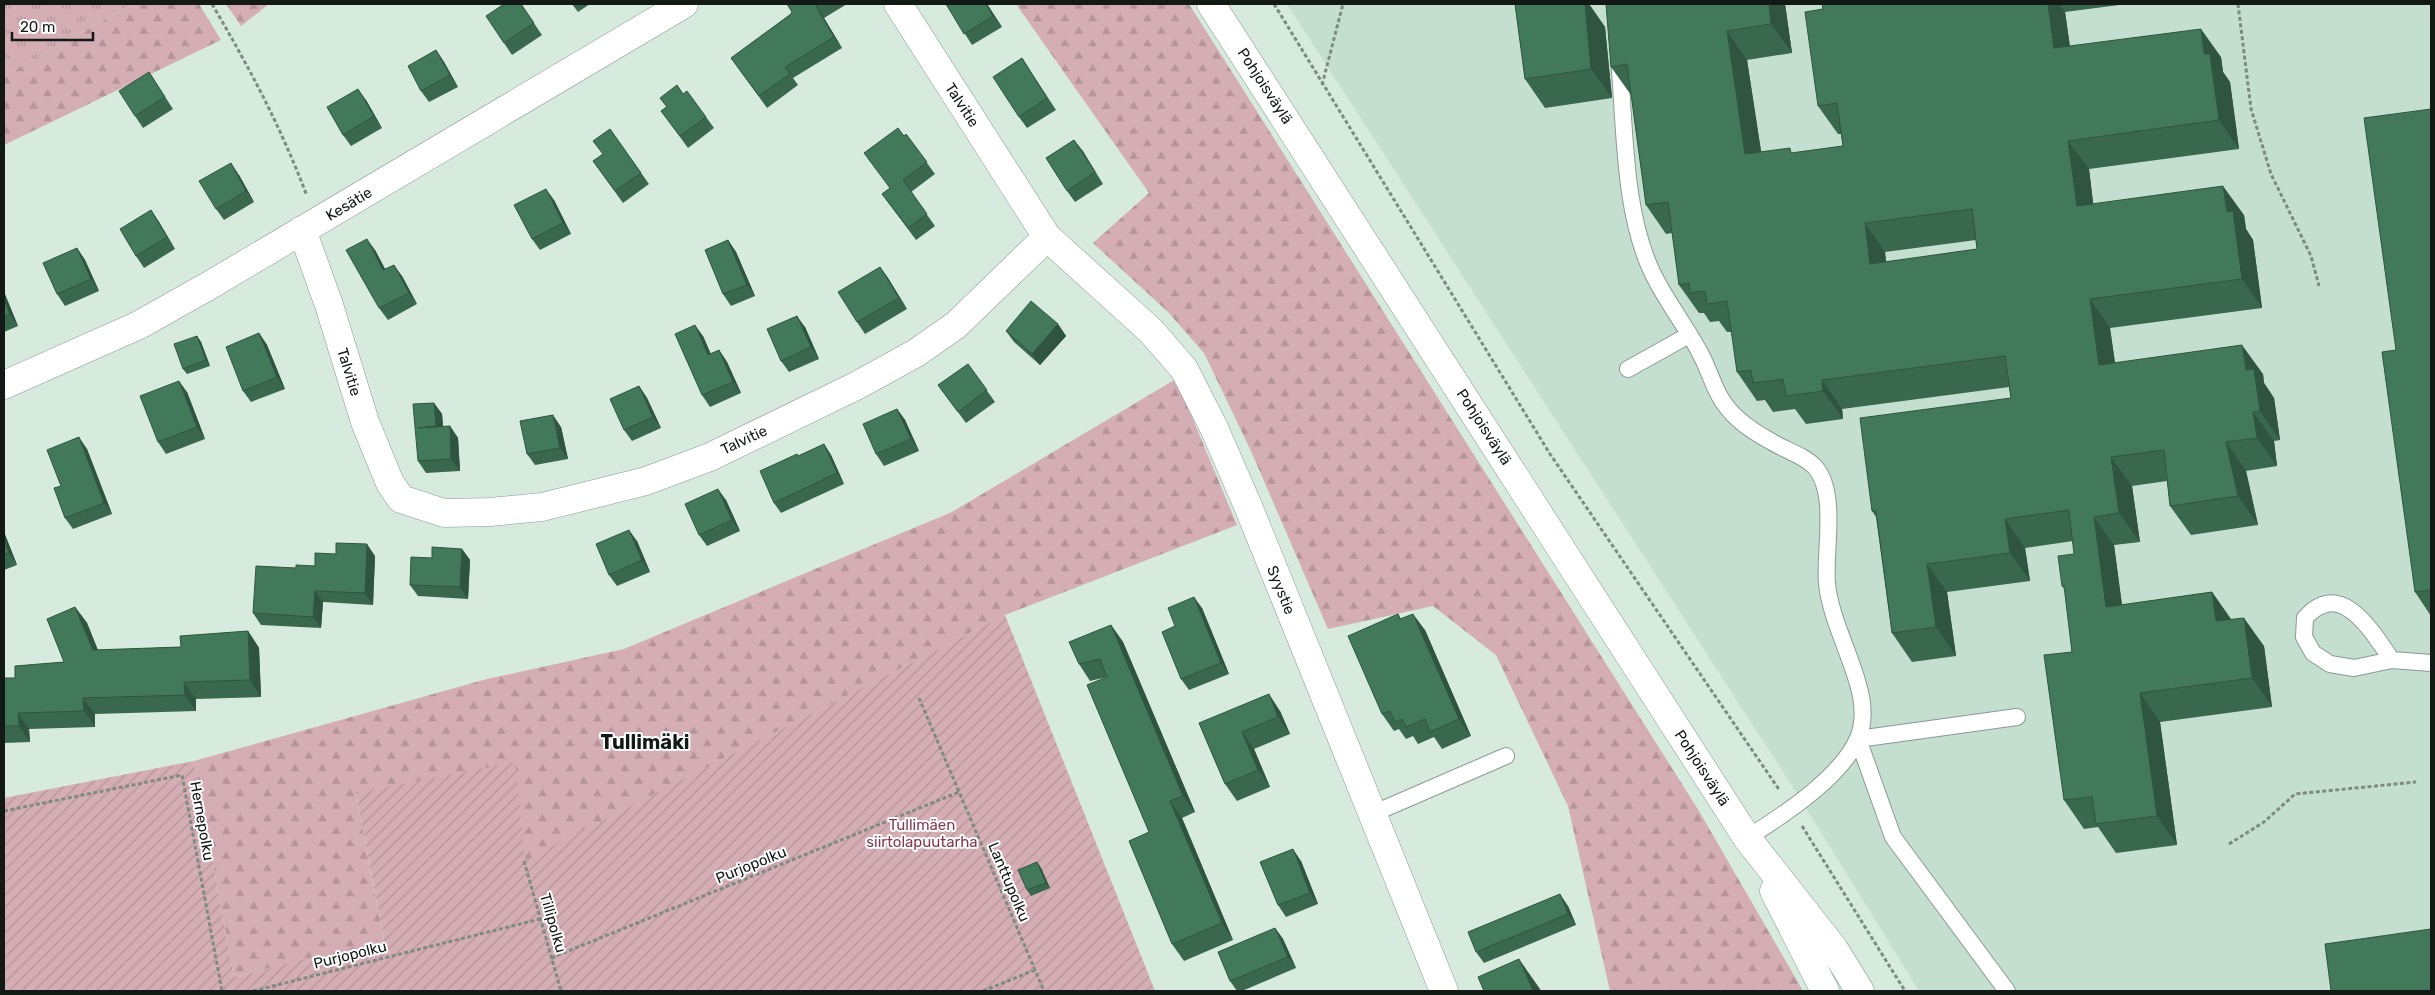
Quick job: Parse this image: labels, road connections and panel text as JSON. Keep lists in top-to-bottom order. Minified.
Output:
{"streets":{"street":["Pohjoisväylä","Talvitie","Kesätie","Syystie"],"path":["Hernepolku","Purjopolku","Lanttupolku","Tillipolku"]},"crossings":[["Talvitie","Kesätie"],["Talvitie","Syystie"],["Purjopolku","Lanttupolku"],["Purjopolku","Tillipolku"]],"districts":["Tullimäki"],"parks":["Tullimäen siirtolapuutarha"],"scale_bar":"20 m"}
